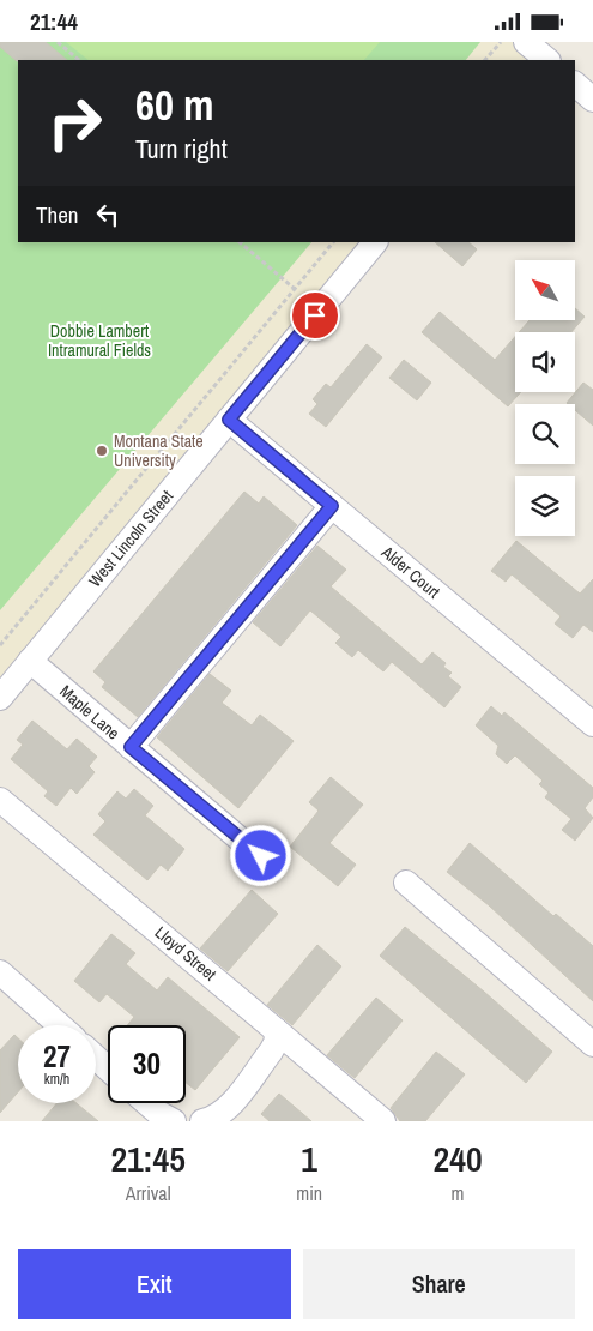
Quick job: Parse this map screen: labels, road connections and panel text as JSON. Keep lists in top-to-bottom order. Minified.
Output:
{"streets":{"street":["West Lincoln Street","Alder Court","Maple Lane","Lloyd Street"]},"crossings":[["West Lincoln Street","Alder Court"],["West Lincoln Street","Maple Lane"]],"parks":["Dobbie Lambert Intramural Fields"],"places":["Montana State University"],"north":"top left","page":{"status":"21:44","turn":["60 m","Turn right"],"then":"Then","speed":"27 km/h","limit":"30","eta":["21:45","Arrival","1","min","240","m"],"buttons":["Exit","Share"]}}
